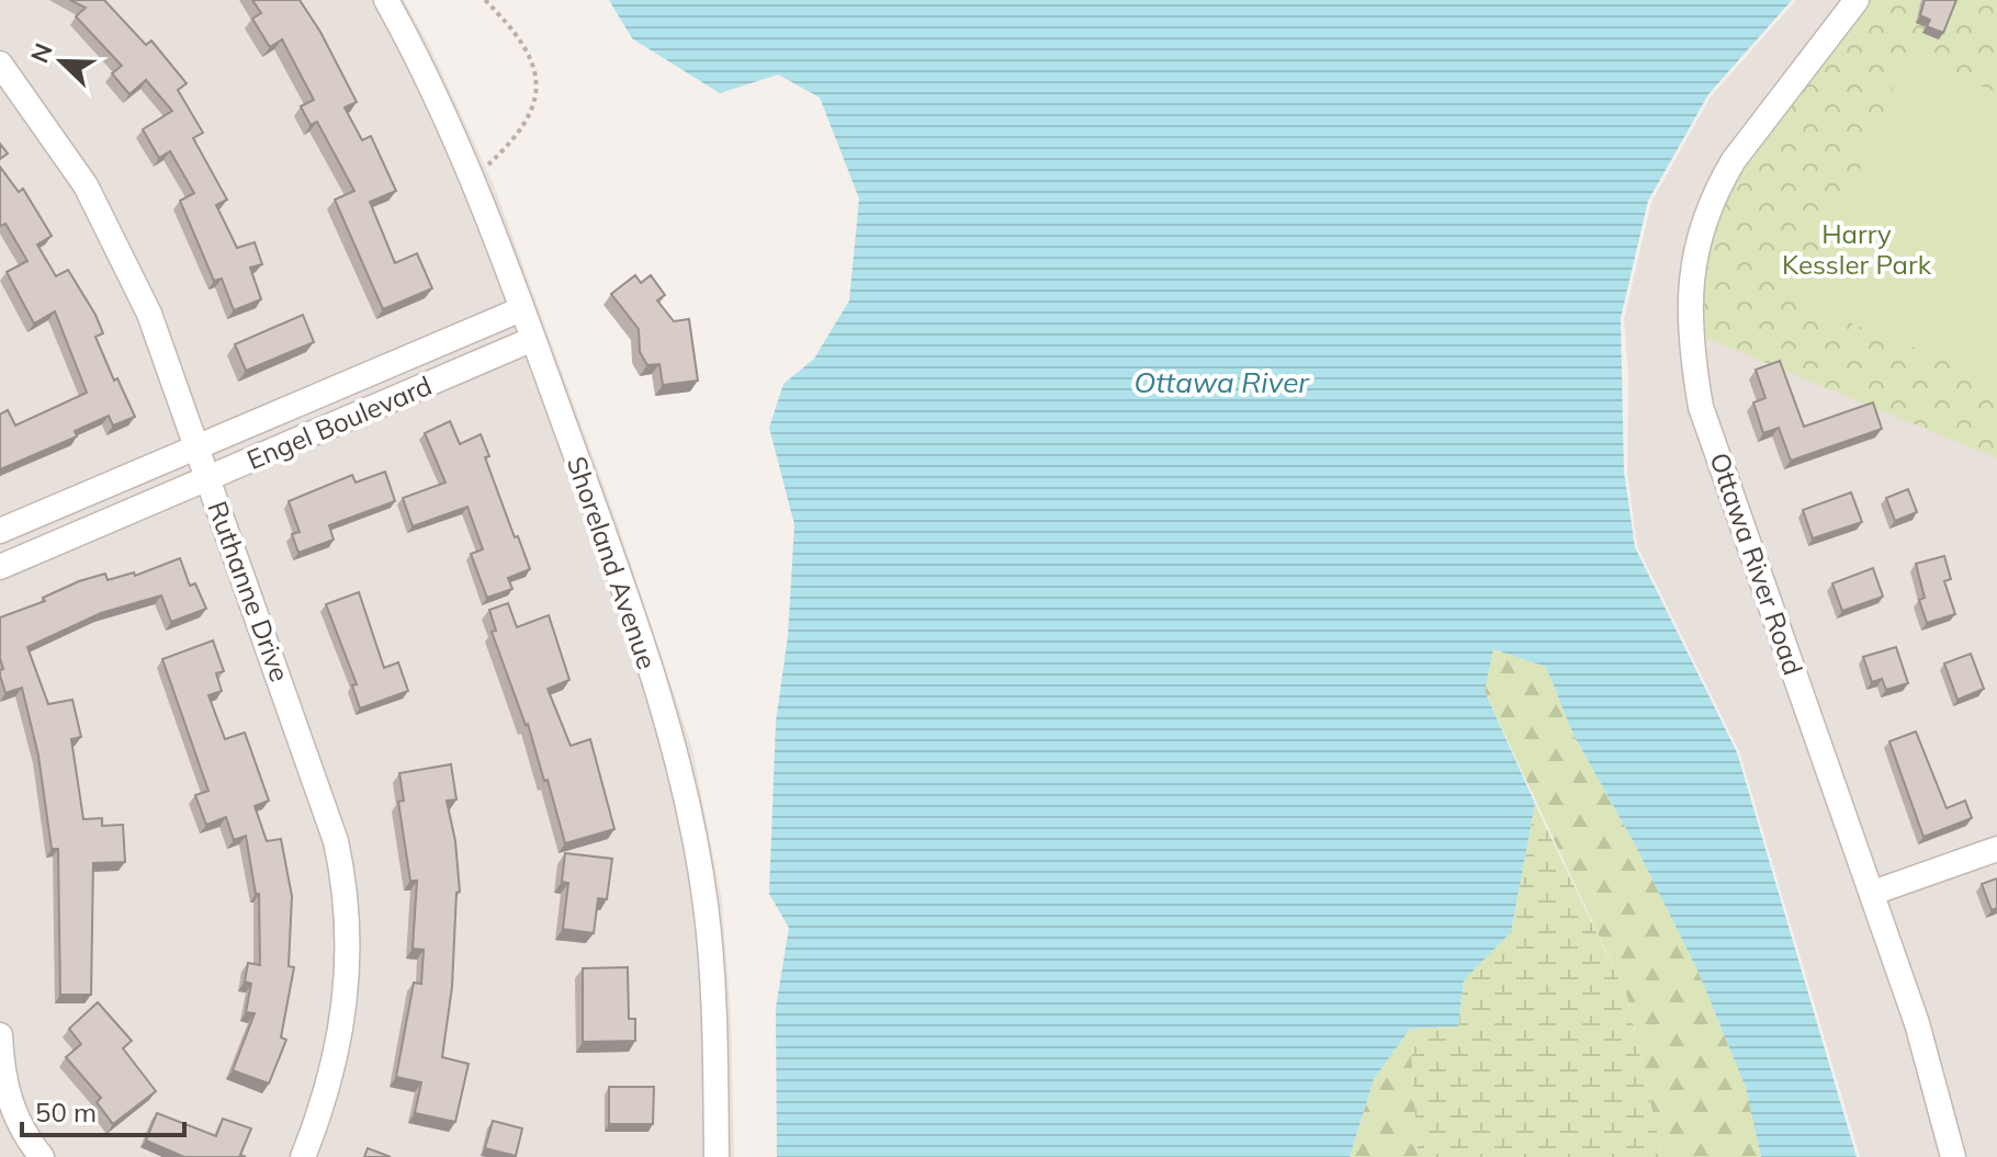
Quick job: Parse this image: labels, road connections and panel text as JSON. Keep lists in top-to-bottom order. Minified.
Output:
{"streets":{"street":["Engel Boulevard","Shoreland Avenue","Ottawa River Road","Ruthanne Drive"]},"crossings":[["Engel Boulevard","Shoreland Avenue"],["Engel Boulevard","Ruthanne Drive"]],"water":["Ottawa River"],"parks":["Harry Kessler Park"],"scale_bar":"50 m","north":"top left"}
